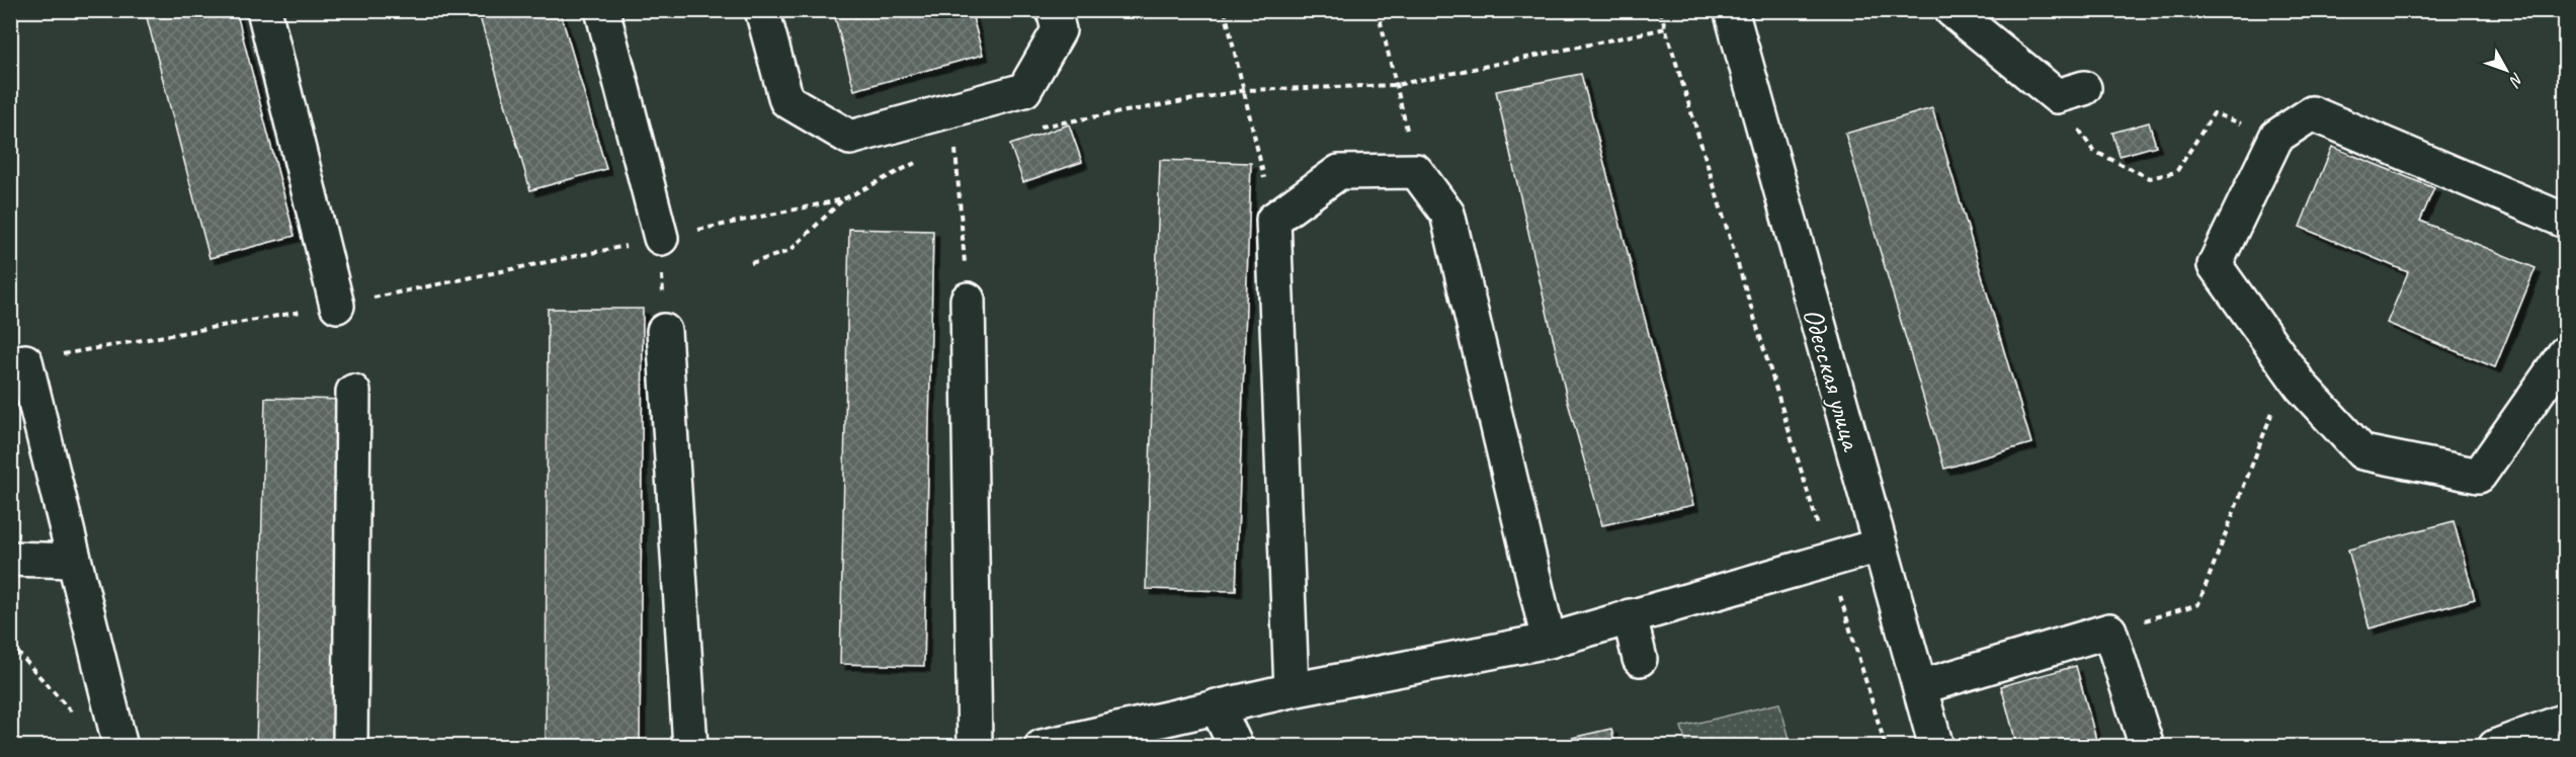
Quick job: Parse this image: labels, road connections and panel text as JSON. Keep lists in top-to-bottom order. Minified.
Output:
{"streets":{"street":["Одесская улица"]},"north":"bottom right"}
